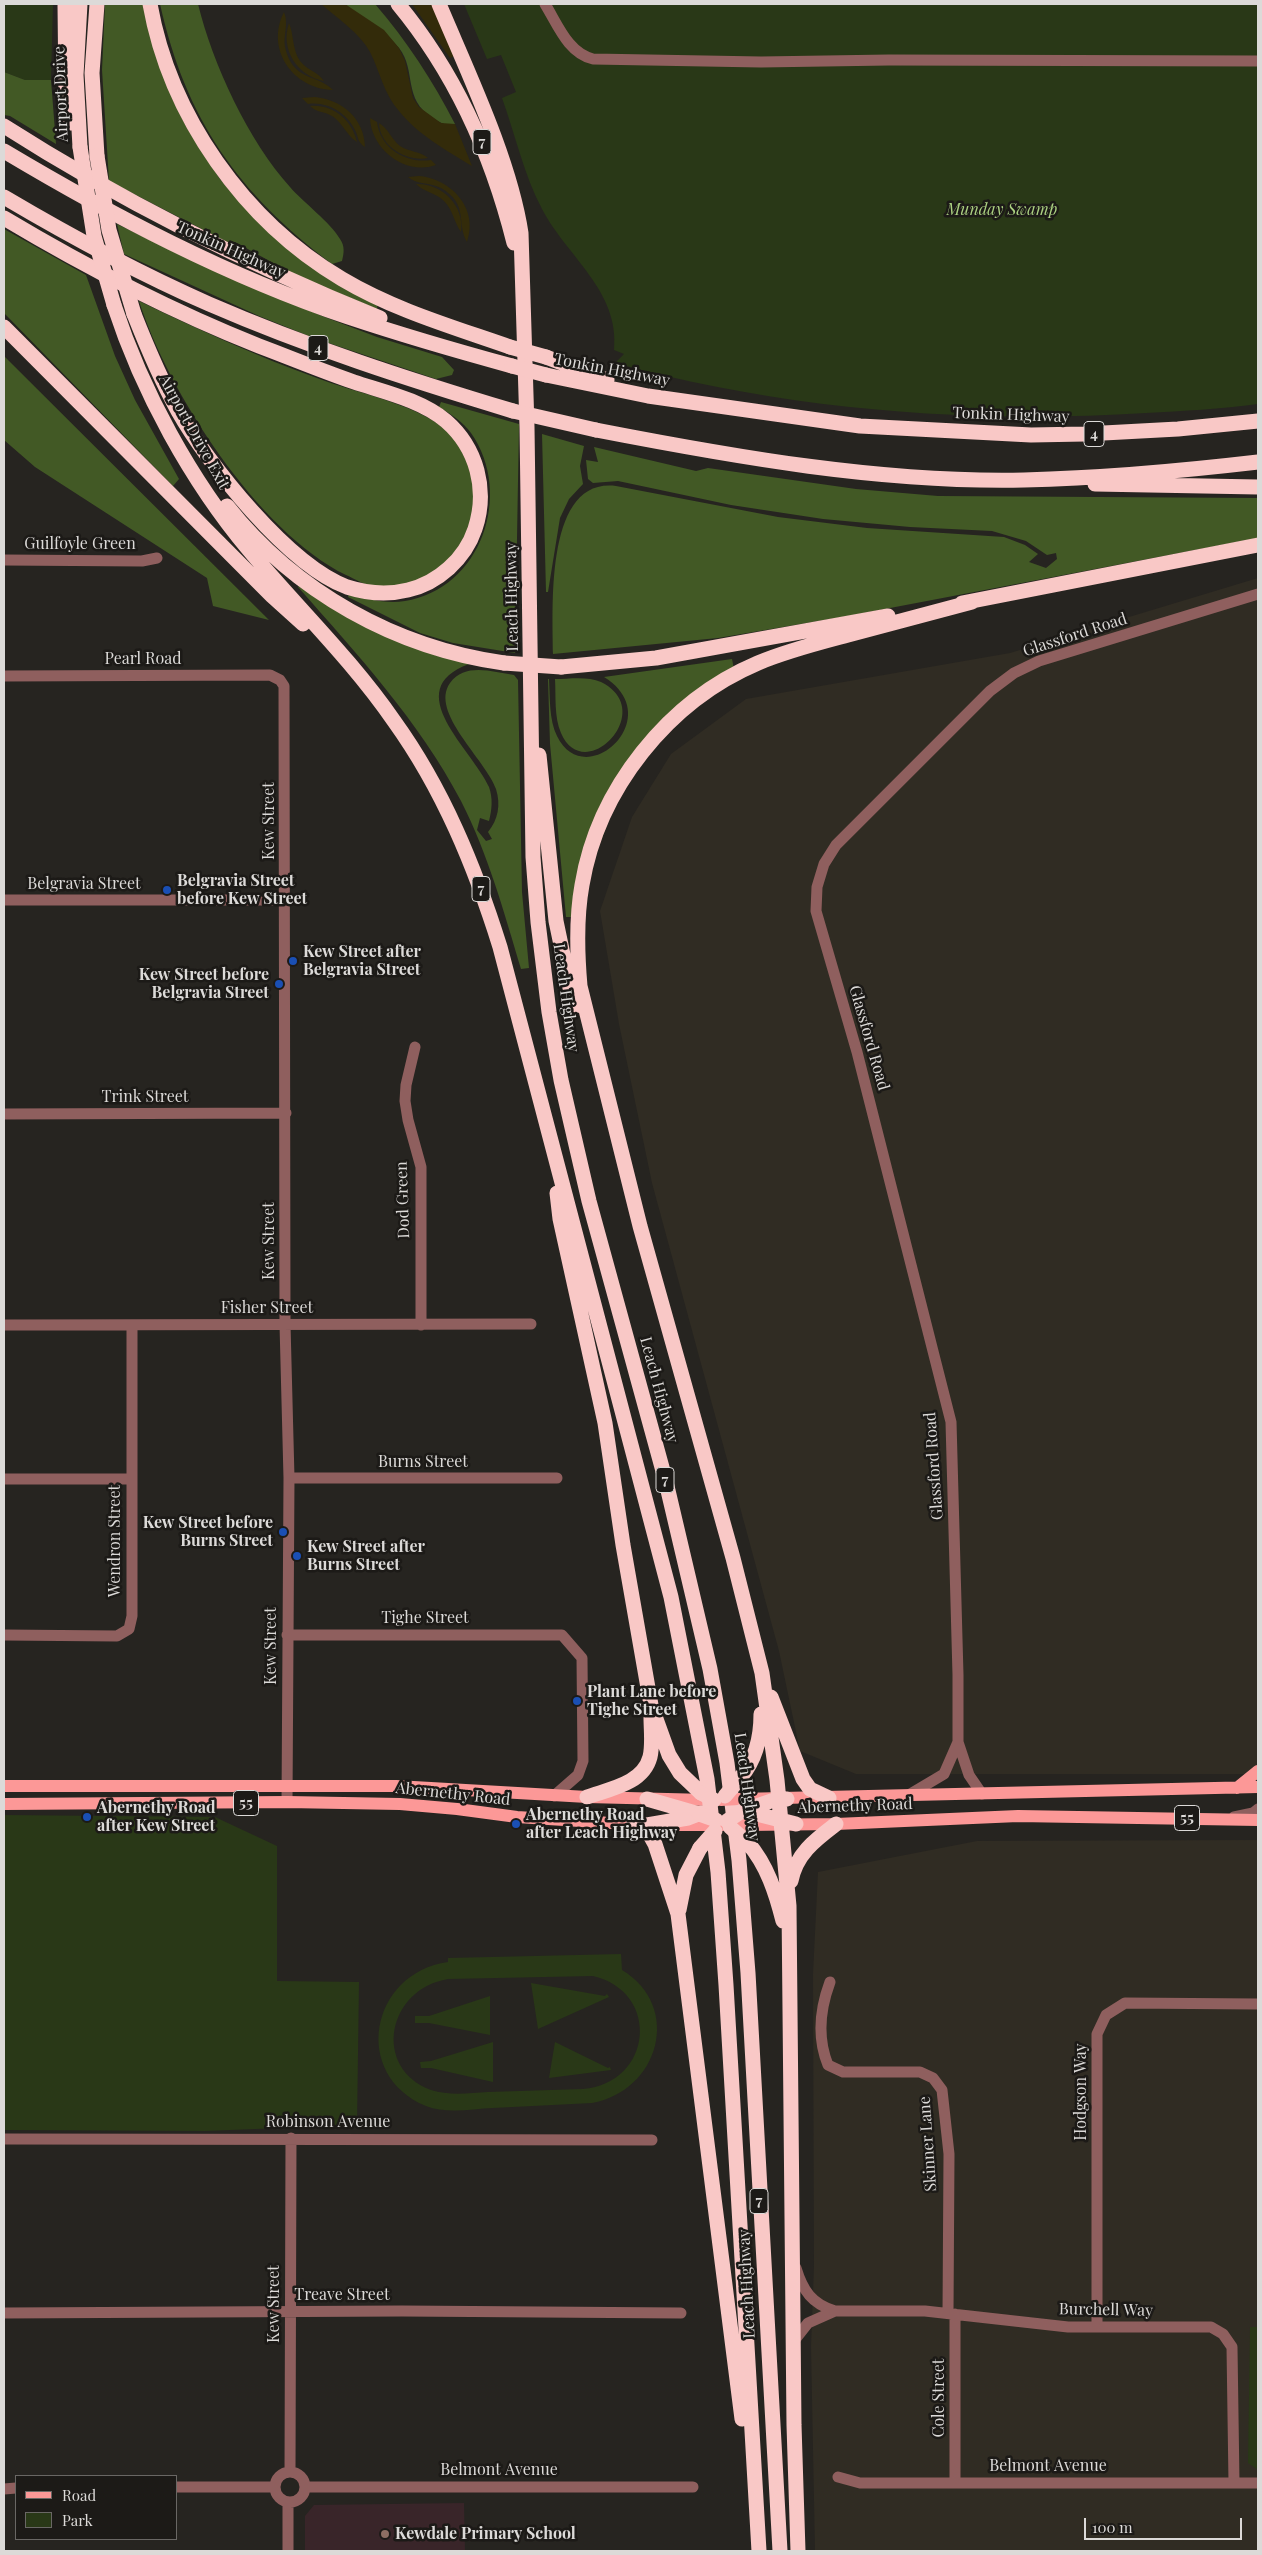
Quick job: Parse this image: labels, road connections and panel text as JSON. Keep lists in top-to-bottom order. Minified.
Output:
{"streets":{"highway":["Airport Drive","7","Tonkin Highway","4","Airport Drive Exit","Leach Highway"],"main road":["Abernethy Road","55"],"street":["Guilfoyle Green","Glassford Road","Pearl Road","Kew Street","Belgravia Street","Trink Street","Dod Green","Fisher Street","Burns Street","Wendron Street","Tighe Street","Hodgson Way","Robinson Avenue","Skinner Lane","Treave Street","Burchell Way","Cole Street","Belmont Avenue"]},"crossings":[["Airport Drive","Airport Drive Exit"],["7","Leach Highway"],["7","Abernethy Road"],["7","Burchell Way"],["Airport Drive Exit","Leach Highway"],["Glassford Road","Abernethy Road"],["Pearl Road","Kew Street"],["Kew Street","Belgravia Street"],["Kew Street","Trink Street"],["Kew Street","Fisher Street"],["Kew Street","Burns Street"],["Kew Street","Tighe Street"],["Kew Street","Abernethy Road"],["Kew Street","Robinson Avenue"],["Kew Street","Treave Street"],["Kew Street","Belmont Avenue"],["Dod Green","Fisher Street"],["Fisher Street","Wendron Street"],["Tighe Street","Abernethy Road"],["Hodgson Way","Burchell Way"],["Skinner Lane","Burchell Way"],["Skinner Lane","Cole Street"],["Burchell Way","Cole Street"],["Burchell Way","Belmont Avenue"],["Cole Street","Belmont Avenue"]],"parks":["Munday Swamp"],"places":["Belgravia Street before Kew Street","Kew Street after Belgravia Street","Kew Street before Belgravia Street","Kew Street before Burns Street","Kew Street after Burns Street","Plant Lane before Tighe Street","Abernethy Road after Kew Street","Abernethy Road after Leach Highway","Kewdale Primary School"],"legend":["Road","Park"],"scale_bar":"100 m"}
